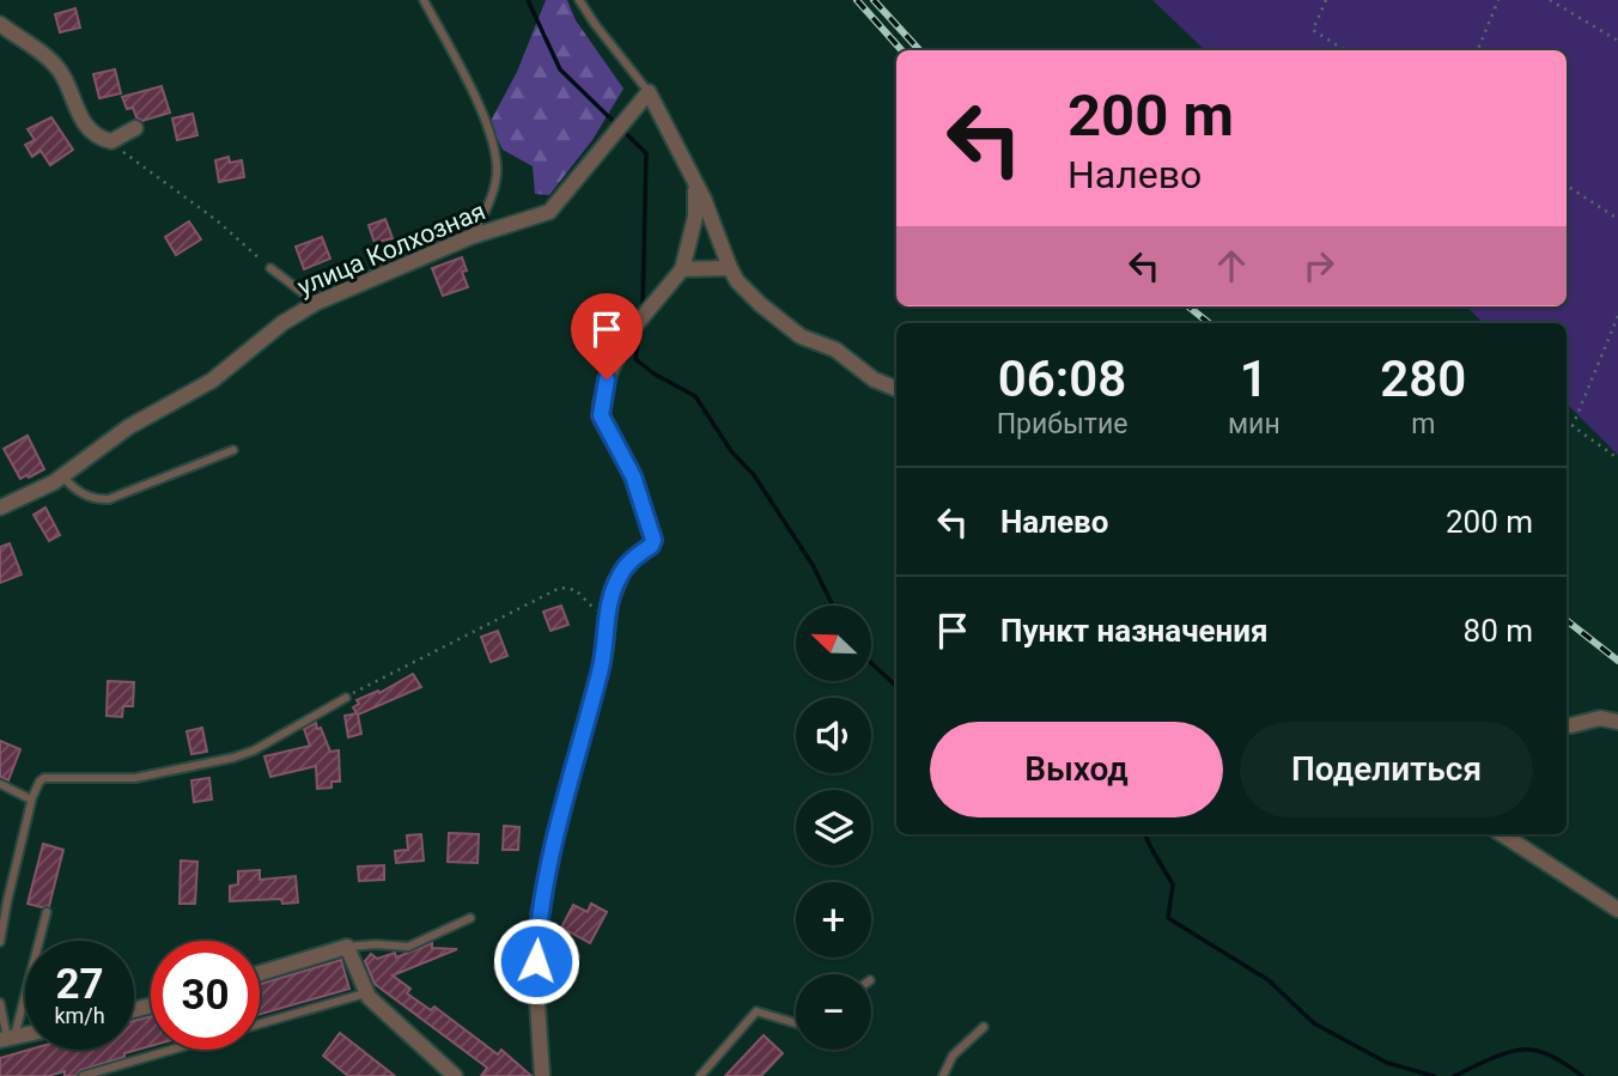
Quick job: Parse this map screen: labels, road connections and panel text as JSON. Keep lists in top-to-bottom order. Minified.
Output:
{"streets":{"street":["улица Колхозная"]},"north":"top left","page":{"turn":["200 m","Налево"],"eta":["06:08","Прибытие","1","мин","280","m"],"list":[{"name":"Налево","value":"200 m"},{"name":"Пункт назначения","value":"80 m"}],"map_buttons":["+","−"],"buttons":["Выход","Поделиться"],"speed":"27 km/h","limit":"30"}}
